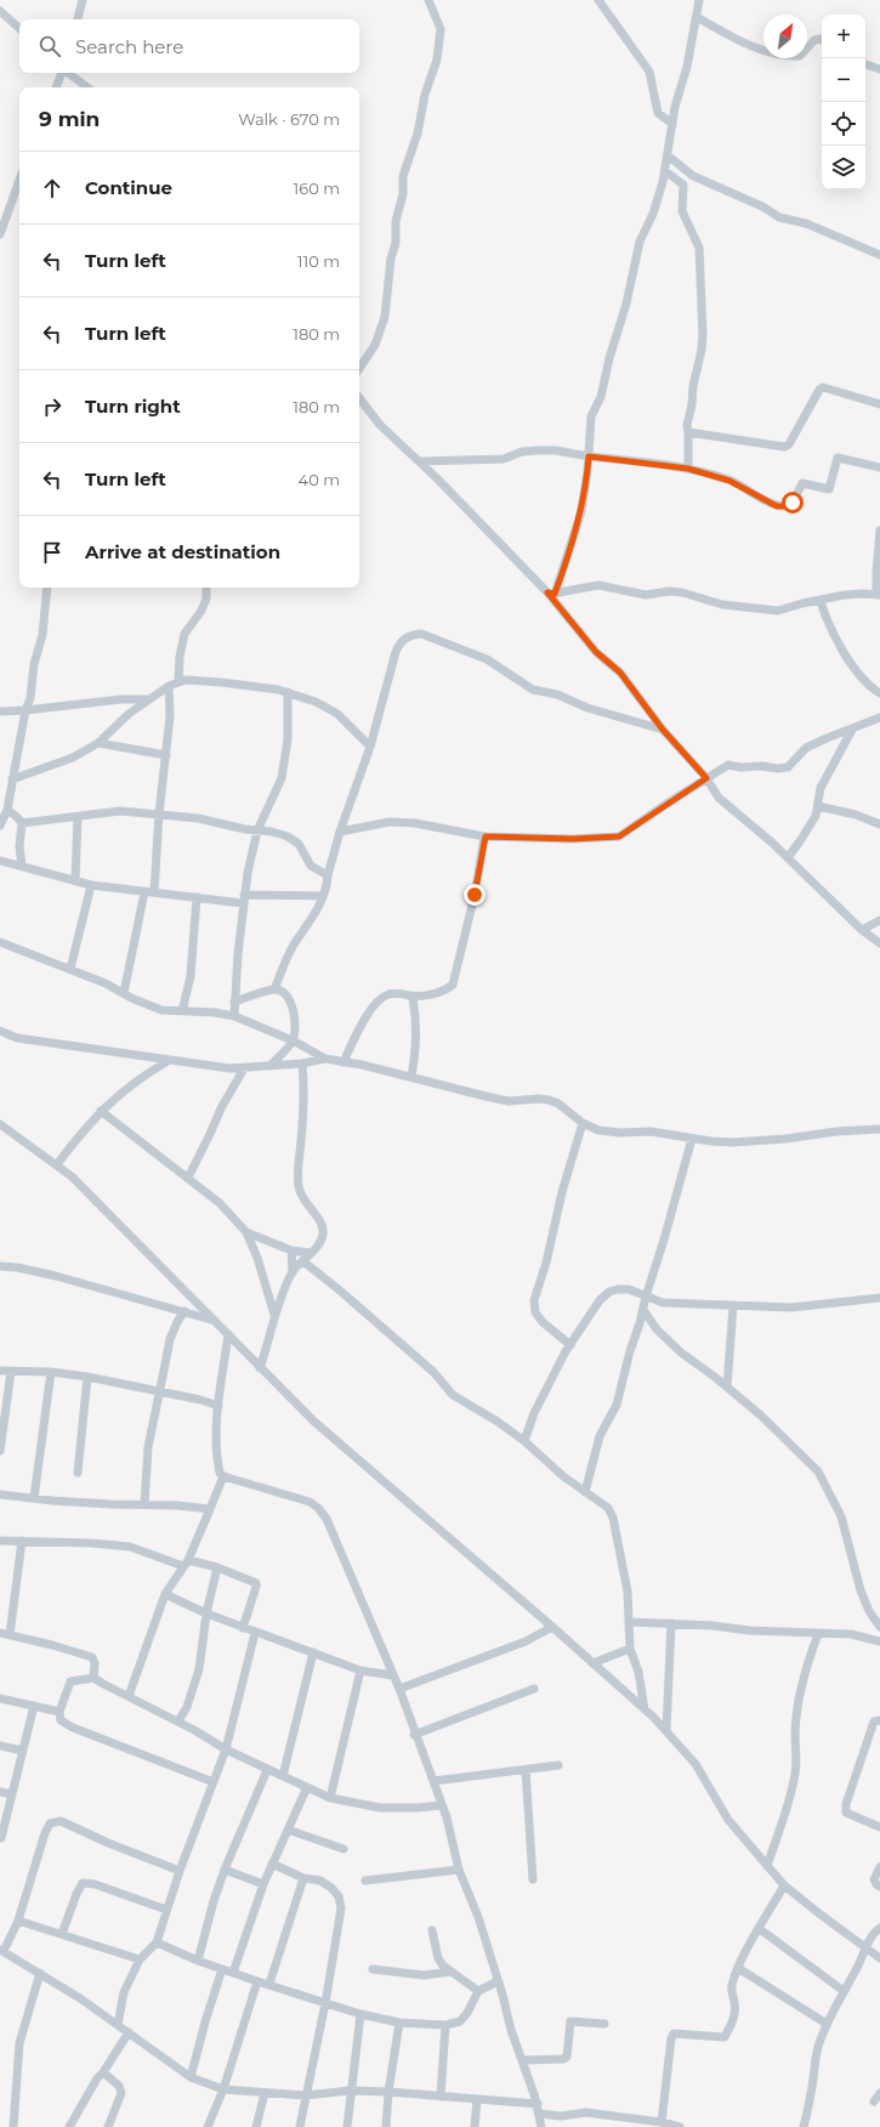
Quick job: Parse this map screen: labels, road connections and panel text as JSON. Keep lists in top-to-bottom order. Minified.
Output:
{"north":"top right","page":{"map_buttons":["+","−"],"search":"Search here","heading":["9 min","Walk · 670 m"],"list":[["Continue","160 m"],["Turn left","110 m"],["Turn left","180 m"],["Turn right","180 m"],["Turn left","40 m"],"Arrive at destination"]}}
